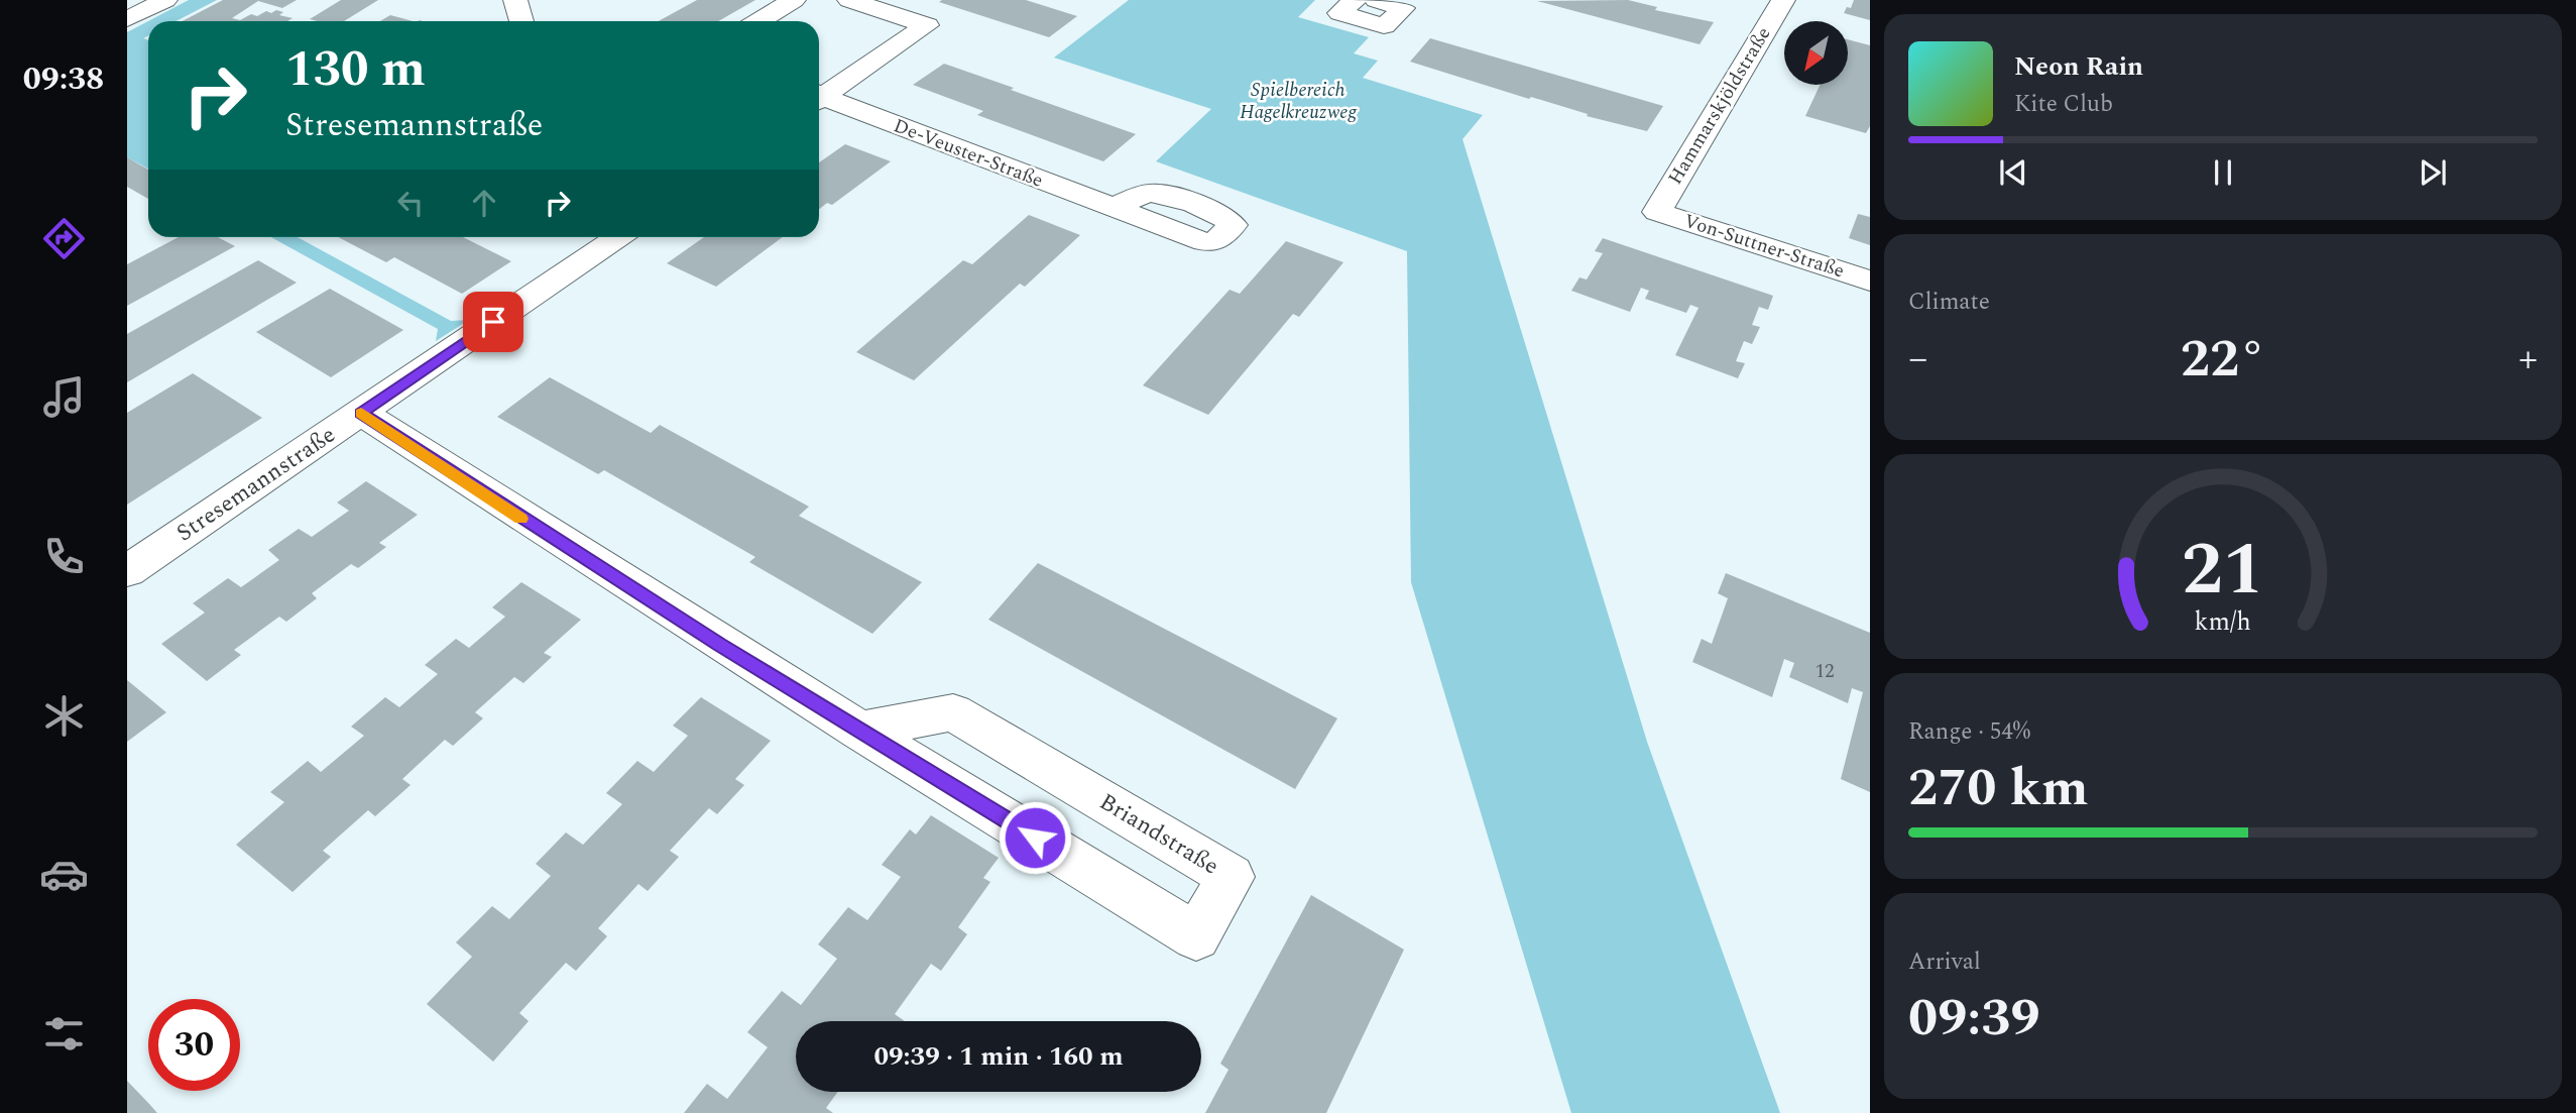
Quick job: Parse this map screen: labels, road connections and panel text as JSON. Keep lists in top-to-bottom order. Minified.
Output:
{"streets":{"street":["Hammarskjöldstraße","De-Veuster-Straße","Von-Suttner-Straße","Stresemannstraße","Briandstraße"]},"crossings":[["Hammarskjöldstraße","Von-Suttner-Straße"],["Stresemannstraße","Briandstraße"]],"parks":["Spielbereich Hagelkreuzweg"],"house_numbers":["12"],"north":"bottom left","page":{"tabs":"09:38","turn":["130 m","Stresemannstraße"],"song":["Neon Rain","Kite Club"],"tile":["Climate",["Range · 54%","270 km"],["Arrival","09:39"]],"heat":["−","22°","+"],"limit":"30","trip":"09:39 · 1 min · 160 m","gauge":["21","km/h"]}}
